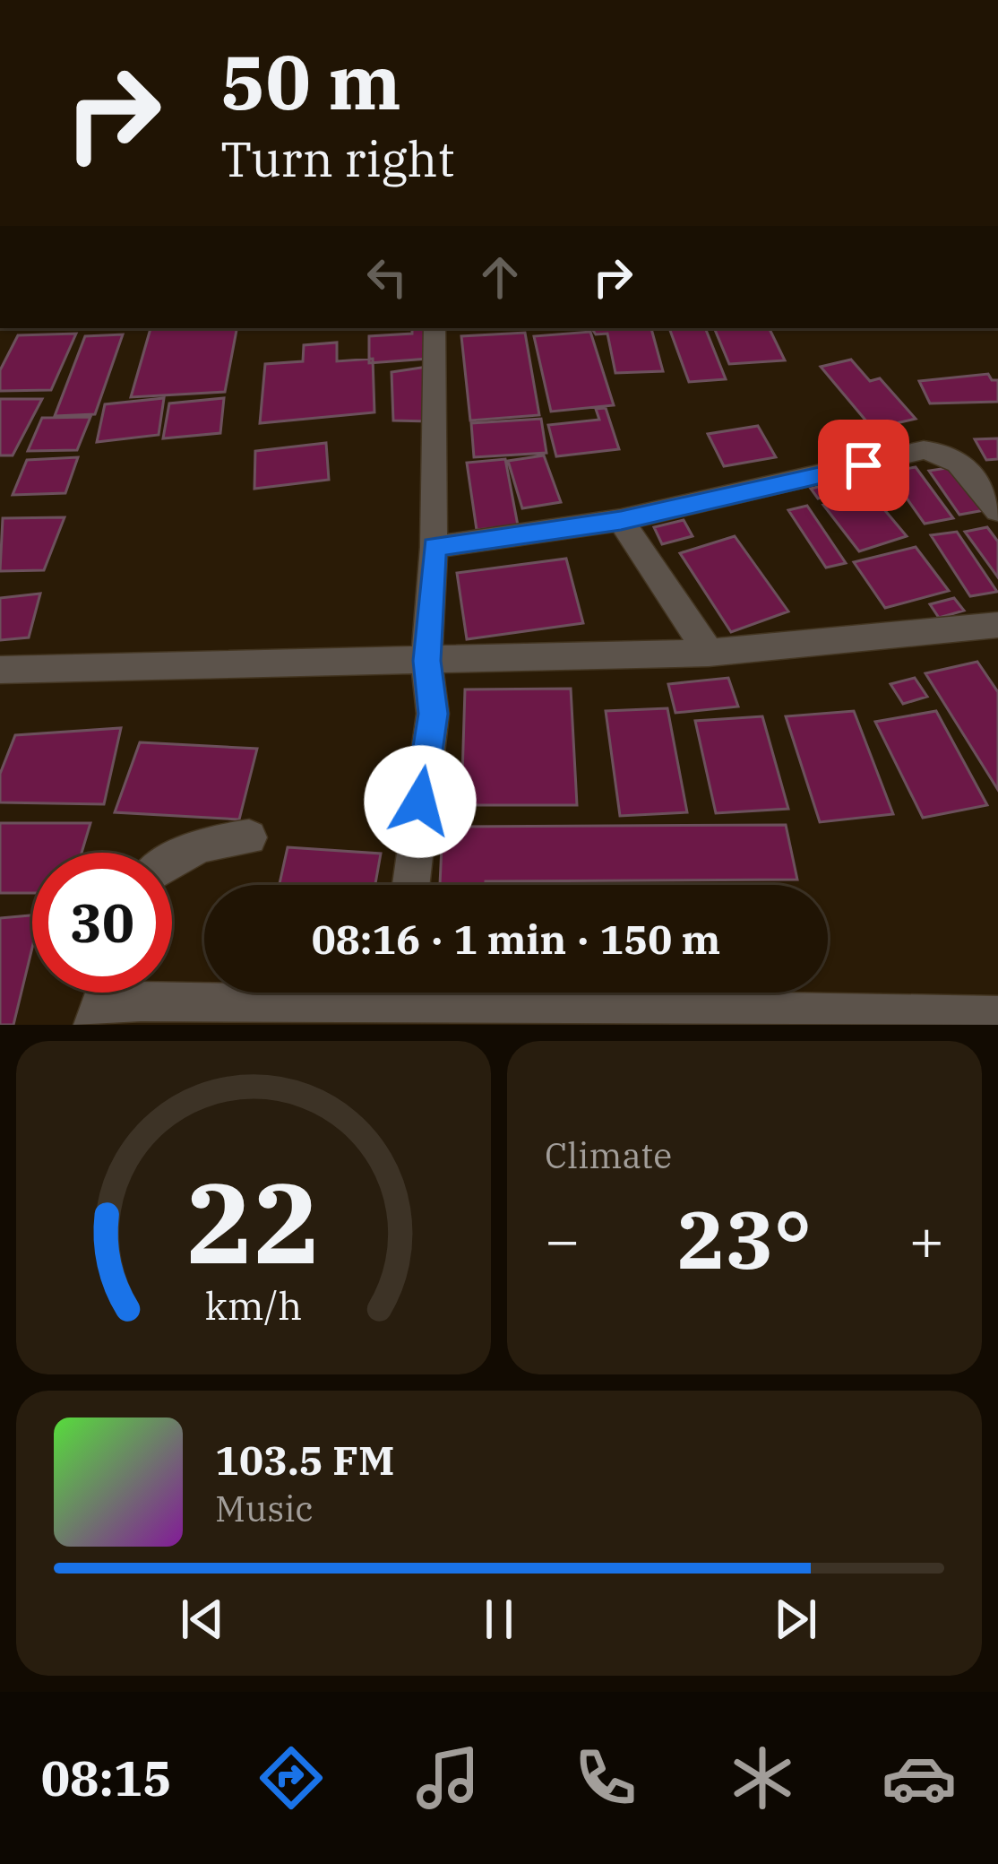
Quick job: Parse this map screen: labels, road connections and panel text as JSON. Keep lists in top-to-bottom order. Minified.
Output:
{"page":{"turn":["50 m","Turn right"],"limit":"30","trip":"08:16 · 1 min · 150 m","tile":"Climate","heat":["−","23°","+"],"song":["103.5 FM","Music"],"tabs":"08:15","gauge":["22","km/h"]}}
